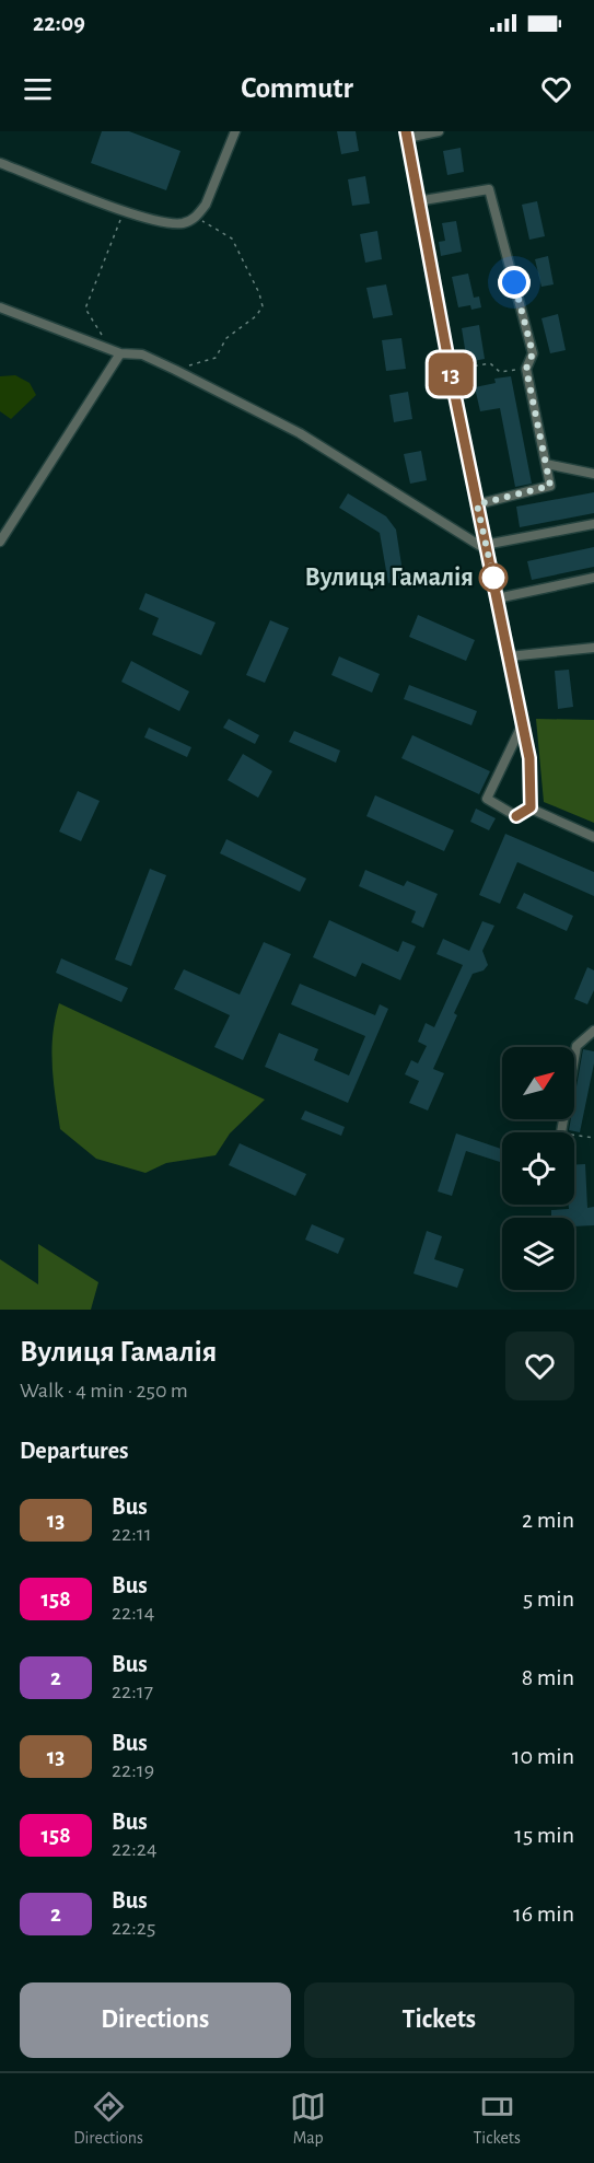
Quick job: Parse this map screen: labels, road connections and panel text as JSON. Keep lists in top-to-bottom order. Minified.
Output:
{"places":["Вулиця Гамалія"],"lines":["bus line 13"],"north":"top right","page":{"status":"22:09","header":"Commutr","on_map":"13","heading":[["Вулиця Гамалія","Walk · 4 min · 250 m"],"Departures"],"list":[{"mark":"13","name":"Bus","note":"22:11","value":"2 min"},{"mark":"158","name":"Bus","note":"22:14","value":"5 min"},{"mark":"2","name":"Bus","note":"22:17","value":"8 min"},{"mark":"13","name":"Bus","note":"22:19","value":"10 min"},{"mark":"158","name":"Bus","note":"22:24","value":"15 min"},{"mark":"2","name":"Bus","note":"22:25","value":"16 min"}],"buttons":["Directions","Tickets"],"tabs":["Directions","Map","Tickets"]}}
